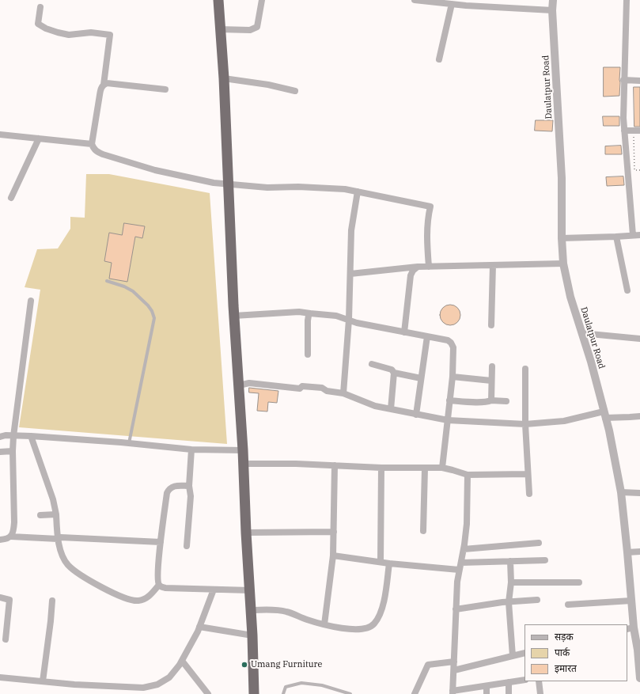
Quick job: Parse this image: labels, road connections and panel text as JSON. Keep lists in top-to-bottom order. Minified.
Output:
{"streets":{"street":["Daulatpur Road"]},"places":["Umang Furniture"],"legend":["सड़क","पार्क","इमारत"]}
